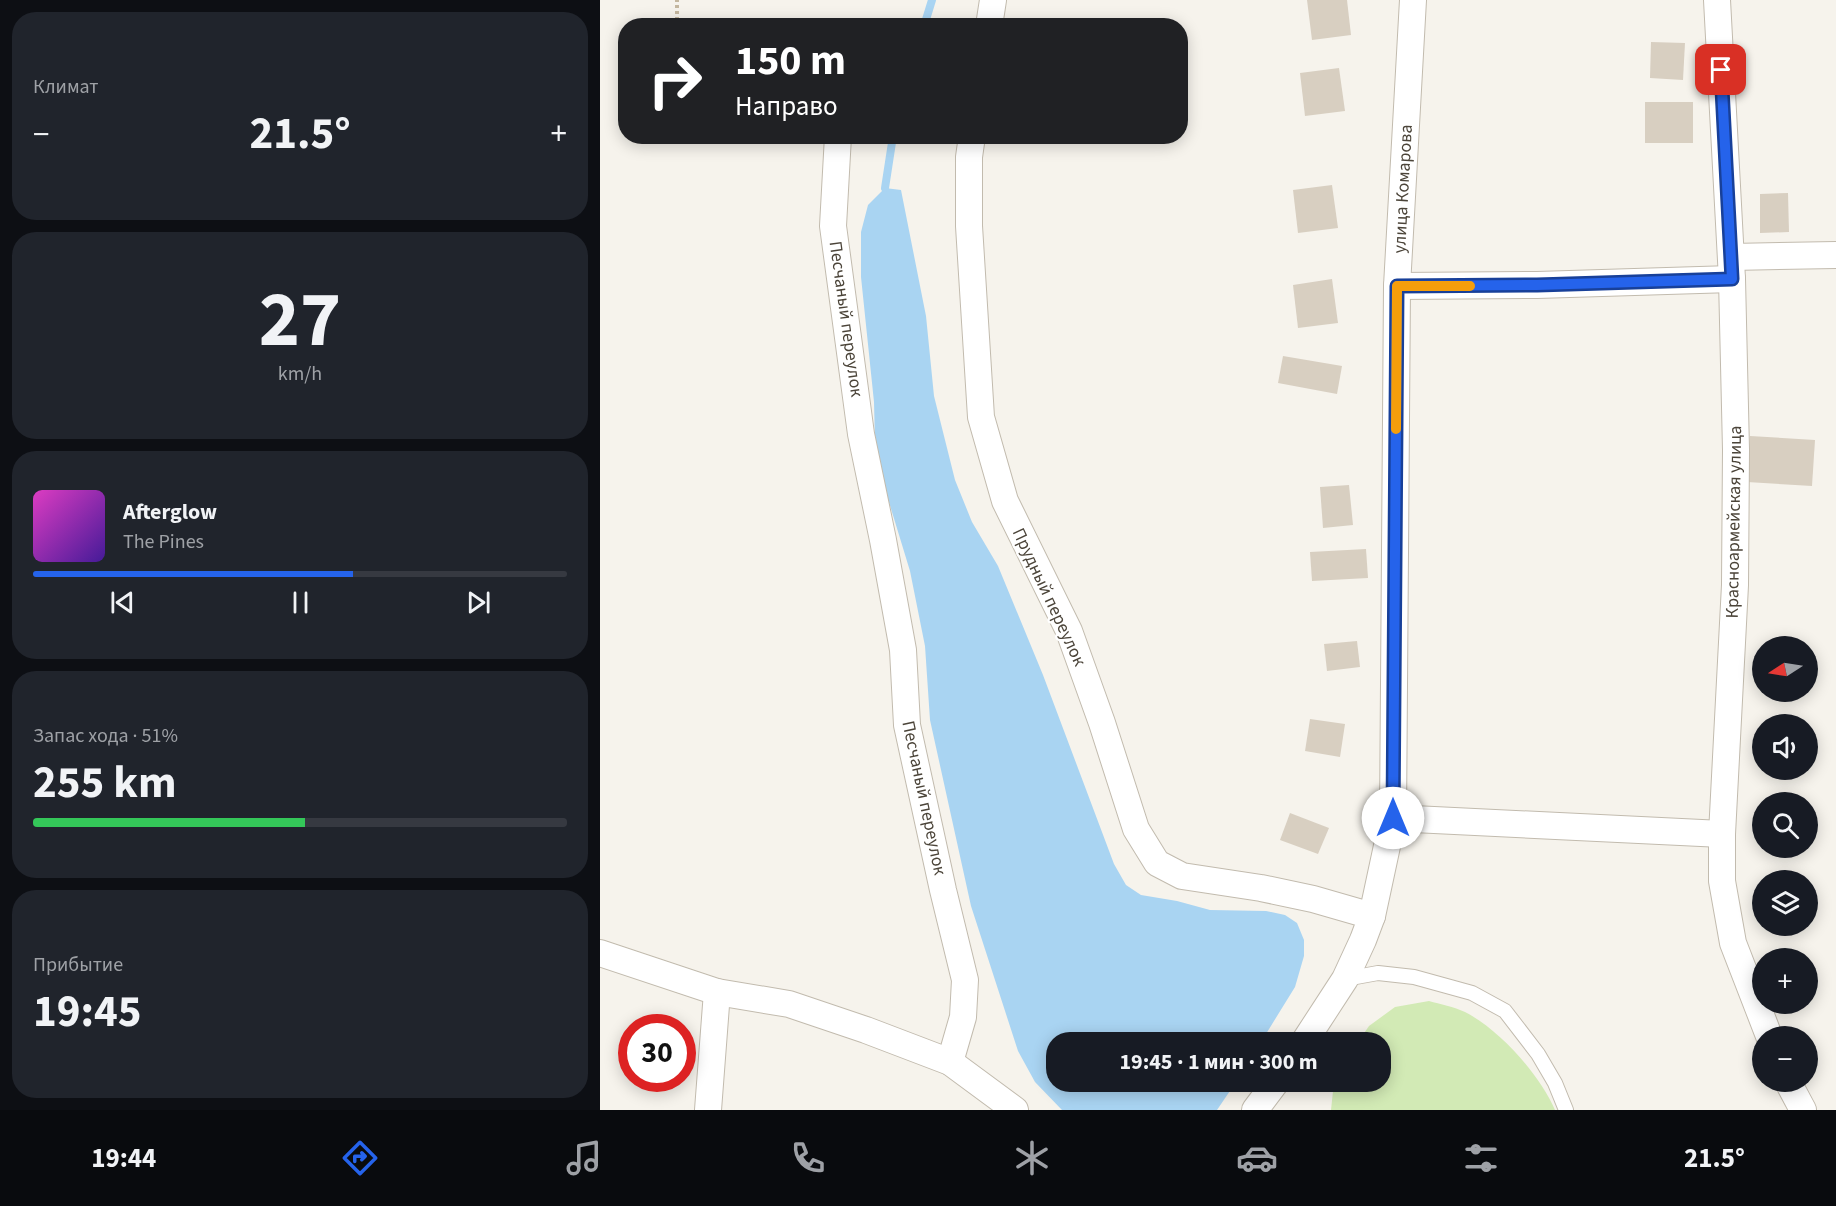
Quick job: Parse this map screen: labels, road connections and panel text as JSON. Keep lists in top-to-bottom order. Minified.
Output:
{"streets":{"street":["улица Комарова","Песчаный переулок","Красноармейская улица","Прудный переулок"]},"crossings":[["улица Комарова","Прудный переулок"]],"north":"left","page":{"tile":["Климат",["27","km/h"],["Запас хода · 51%","255 km"],["Прибытие","19:45"]],"turn":["150 m","Направо"],"heat":["−","21.5°","+"],"song":["Afterglow","The Pines"],"map_buttons":["+","−"],"limit":"30","trip":"19:45 · 1 мин · 300 m","tabs":["19:44","21.5°"]}}
